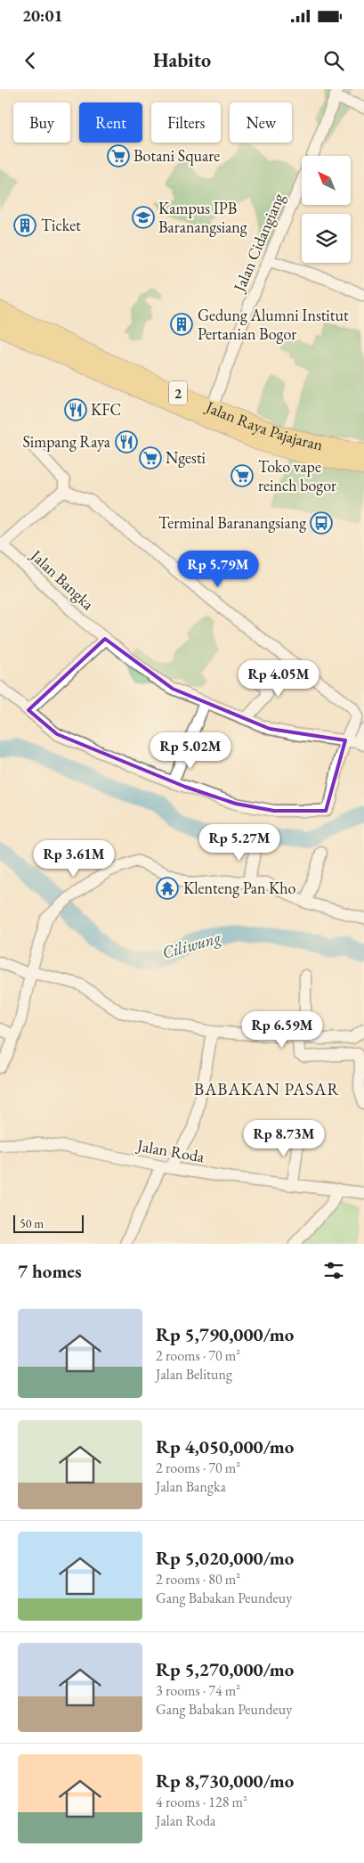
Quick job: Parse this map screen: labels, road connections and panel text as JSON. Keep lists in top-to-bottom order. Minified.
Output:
{"streets":{"highway":["2","Jalan Raya Pajajaran"],"street":["Jalan Cidangiang","Jalan Bangka","Jalan Roda"]},"crossings":[["Jalan Cidangiang","Jalan Raya Pajajaran"]],"districts":["BABAKAN PASAR"],"water":["Ciliwung"],"places":{"supermarket":["Botani Square","Ngesti","Toko vape reinch bogor"],"school or university":["Kampus IPB Baranangsiang"],"building":["Ticket","Gedung Alumni Institut Pertanian Bogor"],"restaurant":["KFC","Simpang Raya"],"bus stop":["Terminal Baranangsiang"],"temple":["Klenteng Pan Kho"]},"scale_bar":"50 m","north":"top left","page":{"status":"20:01","header":"Habito","chip":["Buy","Rent","Filters","New"],"price":["Rp 5.79M","Rp 4.05M","Rp 5.02M","Rp 5.27M","Rp 3.61M","Rp 6.59M","Rp 8.73M"],"scale":"50 m","heading":"7 homes","list":[{"name":"Rp 5,790,000/mo","note":"2 rooms · 70 m² · Jalan Belitung"},{"name":"Rp 4,050,000/mo","note":"2 rooms · 70 m² · Jalan Bangka"},{"name":"Rp 5,020,000/mo","note":"2 rooms · 80 m² · Gang Babakan Peundeuy"},{"name":"Rp 5,270,000/mo","note":"3 rooms · 74 m² · Gang Babakan Peundeuy"},{"name":"Rp 8,730,000/mo","note":"4 rooms · 128 m² · Jalan Roda"}]}}
